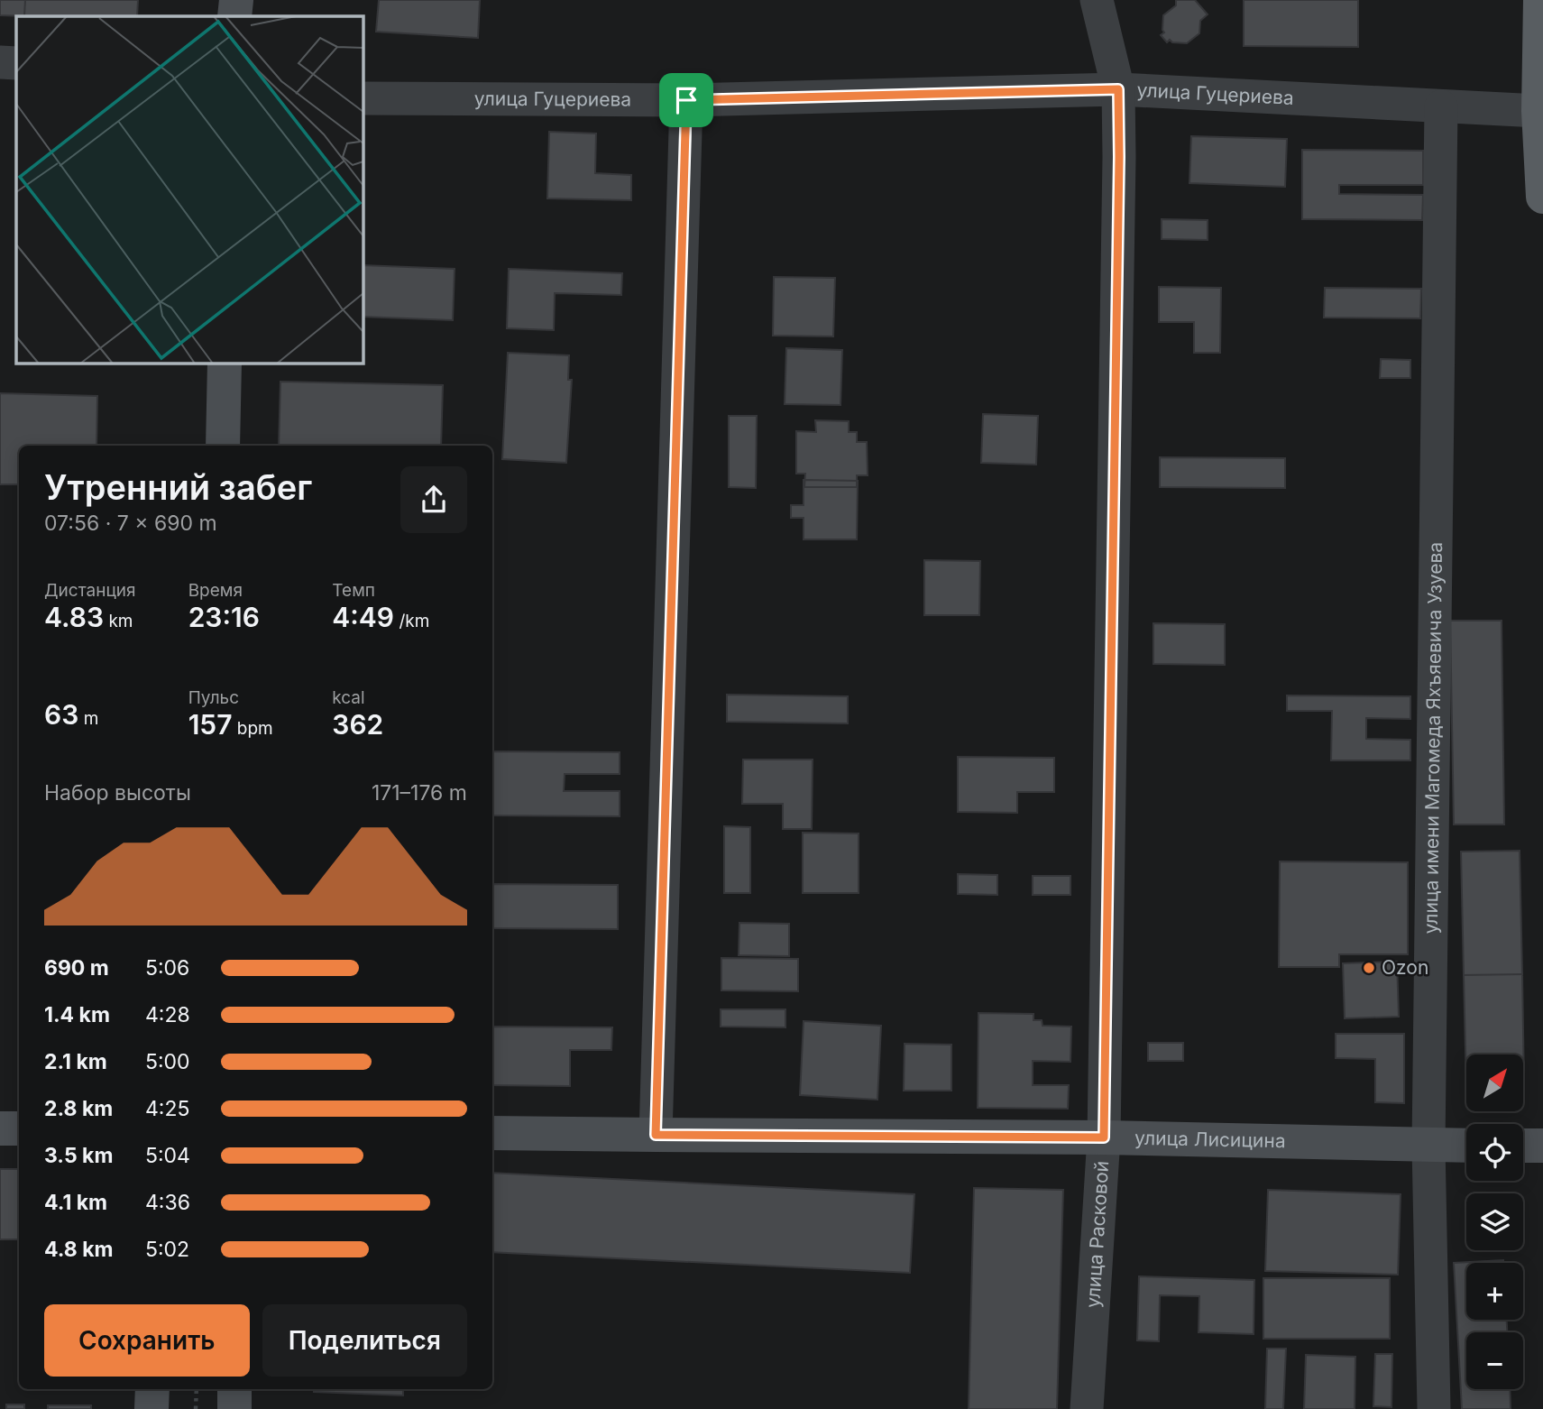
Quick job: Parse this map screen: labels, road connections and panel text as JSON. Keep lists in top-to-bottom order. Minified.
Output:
{"streets":{"street":["улица Гуцериева","улица имени Магомеда Яхъяевича Узуева","улица Лисицина","улица Расковой"]},"crossings":[["улица Гуцериева","улица имени Магомеда Яхъяевича Узуева"],["улица Гуцериева","улица Расковой"],["улица имени Магомеда Яхъяевича Узуева","улица Лисицина"],["улица Лисицина","улица Расковой"]],"places":["Ozon"],"north":"top right","page":{"heading":["Утренний забег","07:56 · 7 × 690 m"],"stats":[["Дистанция","4.83 km"],["Время","23:16"],["Темп","4:49 /km"],["63 m"],["Пульс","157 bpm"],["kcal","362"]],"chart":["Набор высоты","171–176 m"],"list":[{"name":"690 m","note":"5:06"},{"name":"1.4 km","note":"4:28"},{"name":"2.1 km","note":"5:00"},{"name":"2.8 km","note":"4:25"},{"name":"3.5 km","note":"5:04"},{"name":"4.1 km","note":"4:36"},{"name":"4.8 km","note":"5:02"}],"map_buttons":["+","−"],"buttons":["Сохранить","Поделиться"]}}
